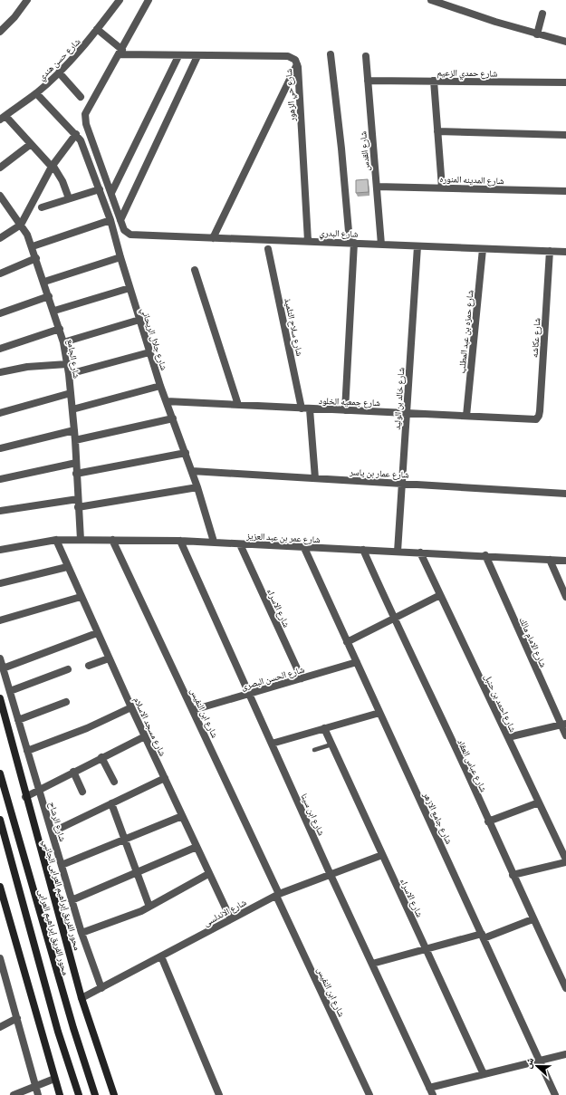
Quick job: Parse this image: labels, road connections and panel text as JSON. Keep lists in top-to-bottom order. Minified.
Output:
{"streets":{"street":["شارع حسن هندي","شارع حمدي الزعيم","شارع حي الزهور","شارع القدس","شارع المدينه المنوره","شارع البدري","شارع سلاح التلميذ","شارع حمزه بن عبد المطلب","شارع عكاشه","شارع جلال الريحاني","شارع الجامع","شارع خالد بن الوليد","شارع جمعيه الخلود","شارع عمار بن ياسر","شارع عمر بن عبد العزيز","شارع الاسراء","شارع الامام مالك","شارع الحسن البصرى","شارع احمد بن حنبل","شارع ابن النفيس","شارع مسجد الاسلام","شارع عباس العقاد","شارع ابن سينا","شارع جامع الازهر","شارع الرشاح","محور الفريق إبراهيم العرابى الجانبي","شارع الاندلسى","محور الفريق إبراهيم العرابى"]},"crossings":[["شارع حمدي الزعيم","شارع القدس"],["شارع حي الزهور","شارع البدري"],["شارع القدس","شارع المدينه المنوره"],["شارع القدس","شارع البدري"],["شارع البدري","شارع حمزه بن عبد المطلب"],["شارع البدري","شارع عكاشه"],["شارع البدري","شارع خالد بن الوليد"],["شارع سلاح التلميذ","شارع جمعيه الخلود"],["شارع حمزه بن عبد المطلب","شارع جمعيه الخلود"],["شارع عكاشه","شارع جمعيه الخلود"],["شارع جلال الريحاني","شارع جمعيه الخلود"],["شارع جلال الريحاني","شارع عمار بن ياسر"],["شارع جلال الريحاني","شارع عمر بن عبد العزيز"],["شارع الجامع","شارع عمر بن عبد العزيز"],["شارع خالد بن الوليد","شارع جمعيه الخلود"],["شارع خالد بن الوليد","شارع عمار بن ياسر"],["شارع خالد بن الوليد","شارع عمر بن عبد العزيز"],["شارع عمر بن عبد العزيز","شارع الاسراء"],["شارع عمر بن عبد العزيز","شارع الامام مالك"],["شارع عمر بن عبد العزيز","شارع احمد بن حنبل"],["شارع عمر بن عبد العزيز","شارع ابن النفيس"],["شارع عمر بن عبد العزيز","شارع مسجد الاسلام"],["شارع عمر بن عبد العزيز","شارع عباس العقاد"],["شارع عمر بن عبد العزيز","شارع ابن سينا"],["شارع عمر بن عبد العزيز","شارع جامع الازهر"],["شارع الاسراء","شارع الحسن البصرى"],["شارع الاسراء","شارع الاندلسى"],["شارع الحسن البصرى","شارع ابن النفيس"],["شارع الحسن البصرى","شارع ابن سينا"],["شارع الحسن البصرى","شارع جامع الازهر"],["شارع ابن النفيس","شارع الاندلسى"],["شارع مسجد الاسلام","شارع الاندلسى"],["شارع ابن سينا","شارع الاندلسى"],["شارع الرشاح","شارع الاندلسى"],["محور الفريق إبراهيم العرابى الجانبي","شارع الاندلسى"]],"north":"left"}
